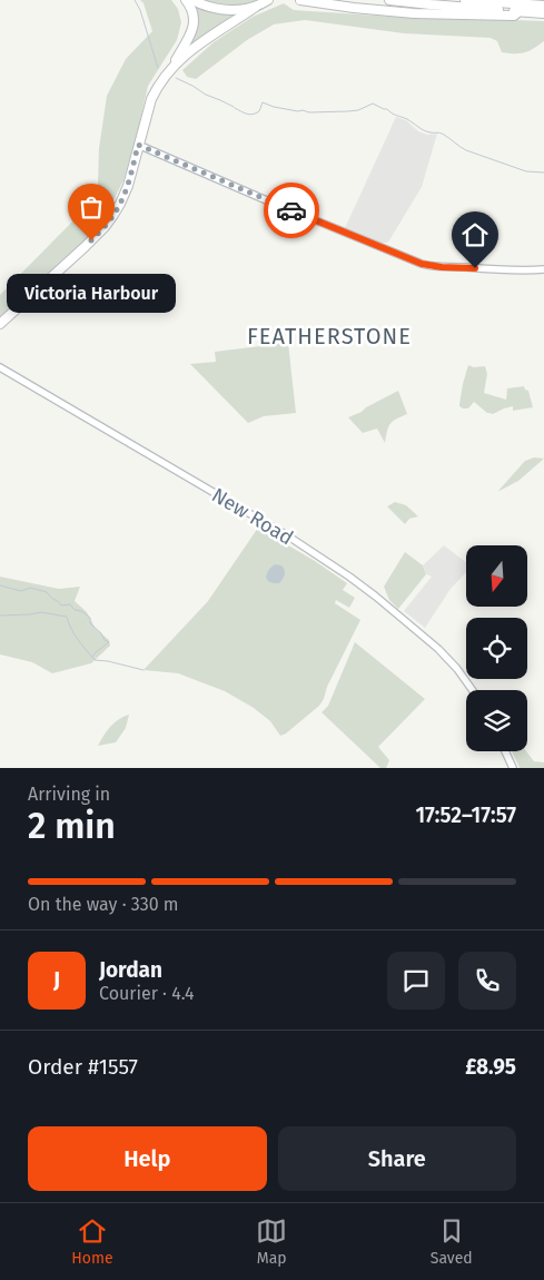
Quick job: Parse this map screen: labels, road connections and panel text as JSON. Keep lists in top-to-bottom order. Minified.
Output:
{"streets":{"street":["New Road"]},"districts":["FEATHERSTONE"],"places":["Victoria Harbour"],"north":"bottom","page":{"bubble":"Victoria Harbour","heading":["2 min","Arriving in","17:52–17:57"],"panel":["Jordan","Courier · 4.4","Order #1557","£8.95"],"bar":"On the way · 330 m","round":"J","buttons":["Help","Share"],"tabs":["Home","Map","Saved"]}}
